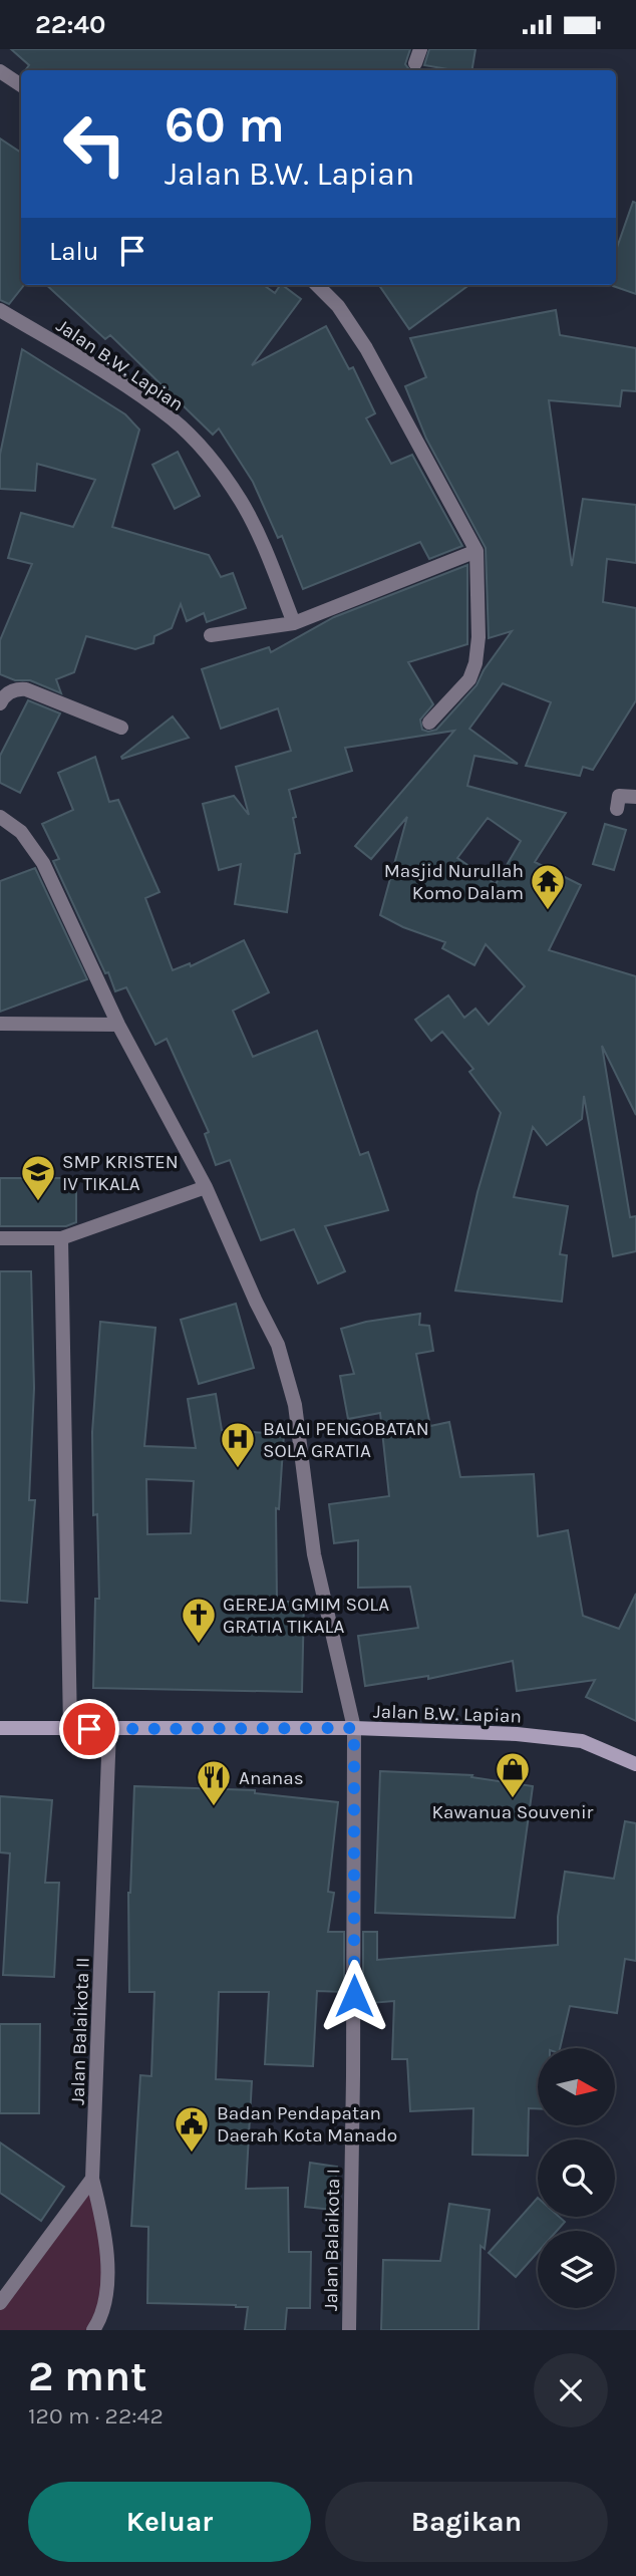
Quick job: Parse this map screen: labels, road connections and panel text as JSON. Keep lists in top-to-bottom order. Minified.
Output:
{"streets":{"street":["Jalan B.W. Lapian","Jalan Balaikota II","Jalan Balaikota I"]},"crossings":[["Jalan B.W. Lapian","Jalan Balaikota II"],["Jalan B.W. Lapian","Jalan Balaikota I"]],"places":{"temple":["Masjid Nurullah Komo Dalam"],"school or university":["SMP KRISTEN IV TIKALA"],"hospital":["BALAI PENGOBATAN SOLA GRATIA"],"church":["GEREJA GMIM SOLA GRATIA TIKALA"],"shop":["Kawanua Souvenir"],"restaurant":["Ananas"],"public building":["Badan Pendapatan Daerah Kota Manado"]},"north":"right","page":{"status":"22:40","turn":["60 m","Jalan B.W. Lapian"],"then":"Lalu","heading":["2 mnt","120 m · 22:42"],"buttons":["Keluar","Bagikan"]}}
